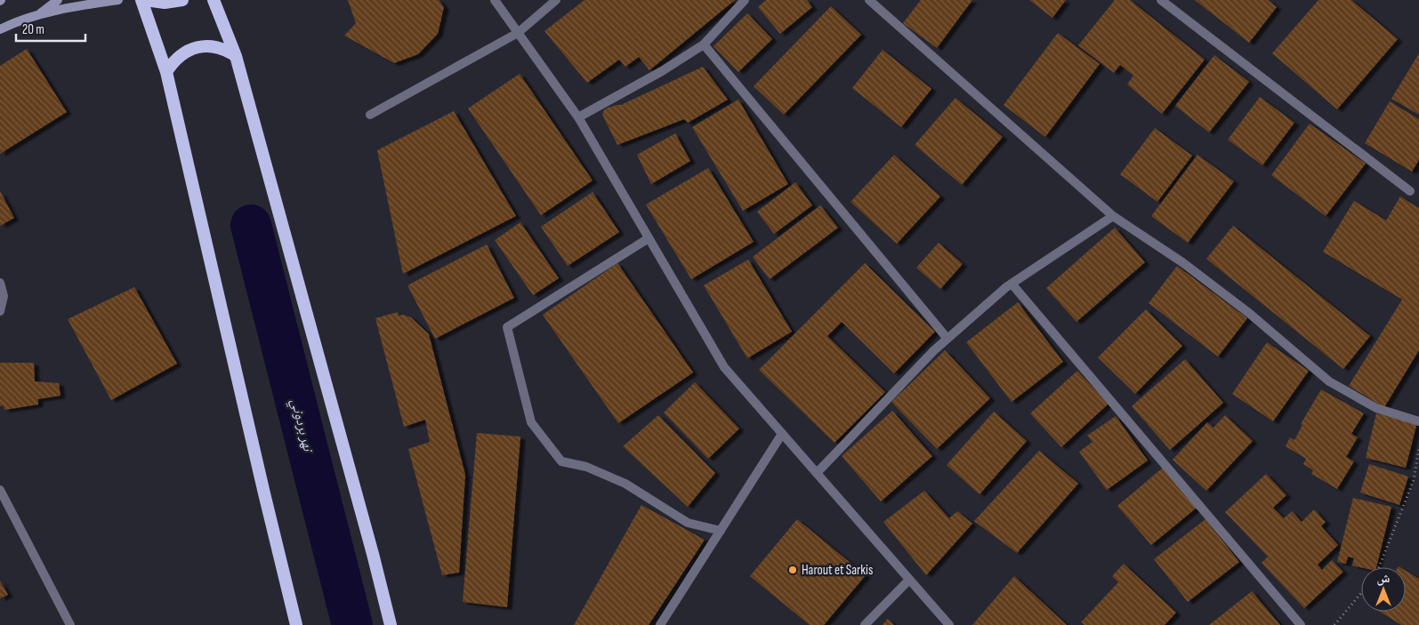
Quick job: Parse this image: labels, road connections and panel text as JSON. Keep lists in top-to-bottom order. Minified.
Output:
{"water":["نهر بردوني"],"places":["Harout et Sarkis"],"scale_bar":"20 m","north":"top"}
